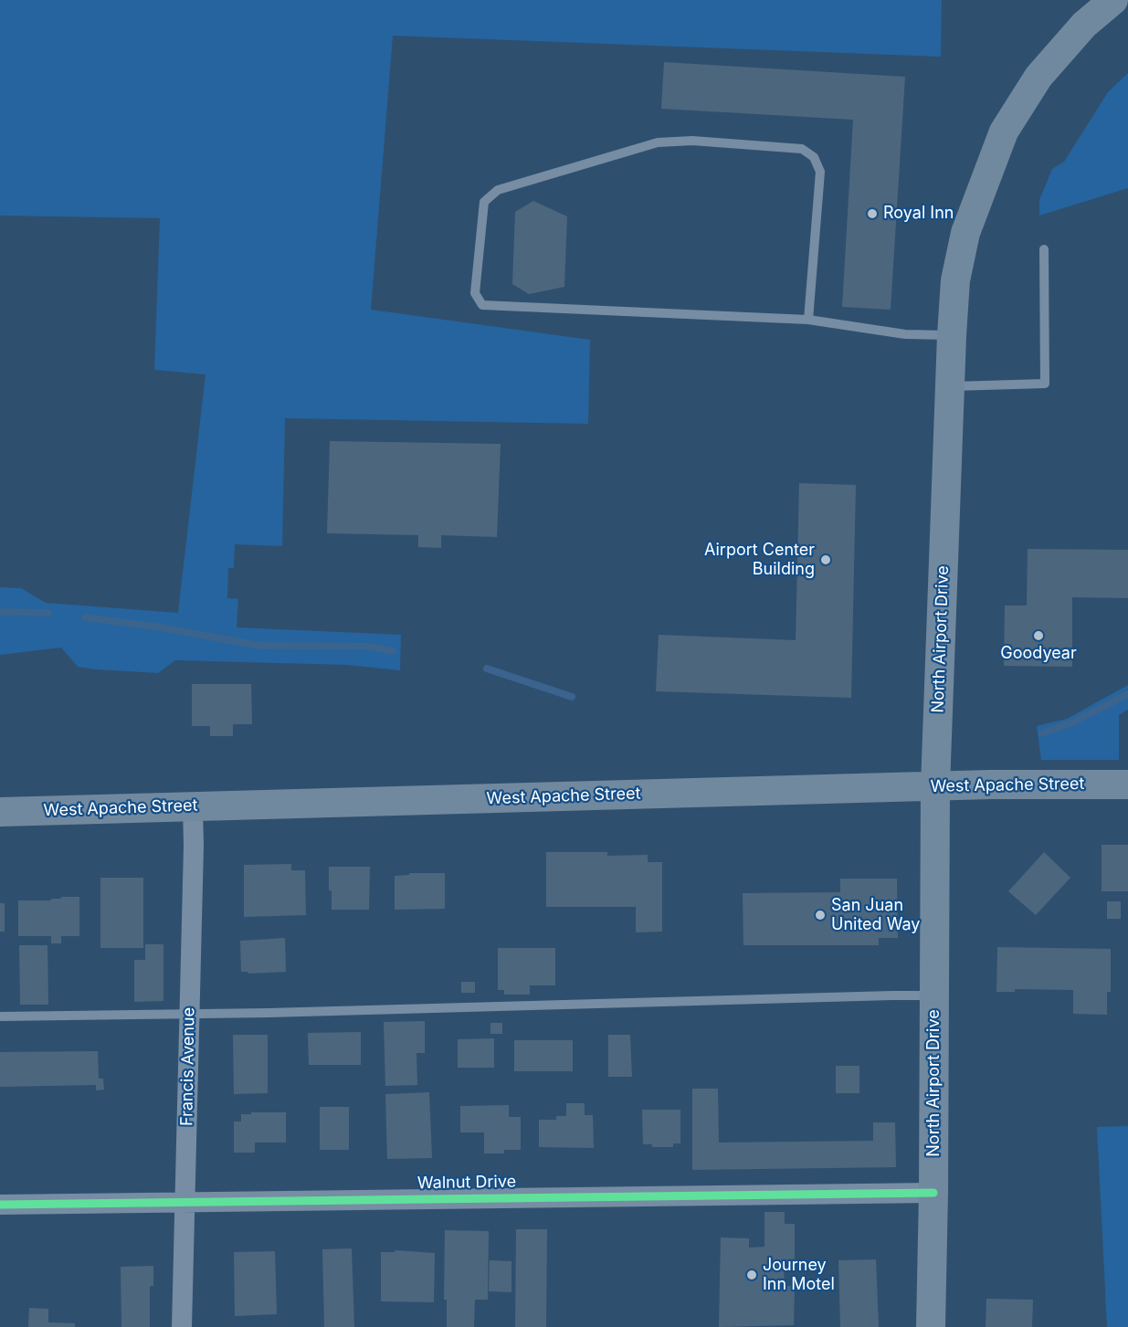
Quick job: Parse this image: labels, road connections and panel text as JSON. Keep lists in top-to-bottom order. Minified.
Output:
{"streets":{"main road":["North Airport Drive","West Apache Street"],"street":["Francis Avenue","Walnut Drive"]},"crossings":[["North Airport Drive","West Apache Street"],["North Airport Drive","Walnut Drive"],["West Apache Street","Francis Avenue"],["Francis Avenue","Walnut Drive"]],"places":["Royal Inn","Airport Center Building","Goodyear","San Juan United Way","Journey Inn Motel"]}
